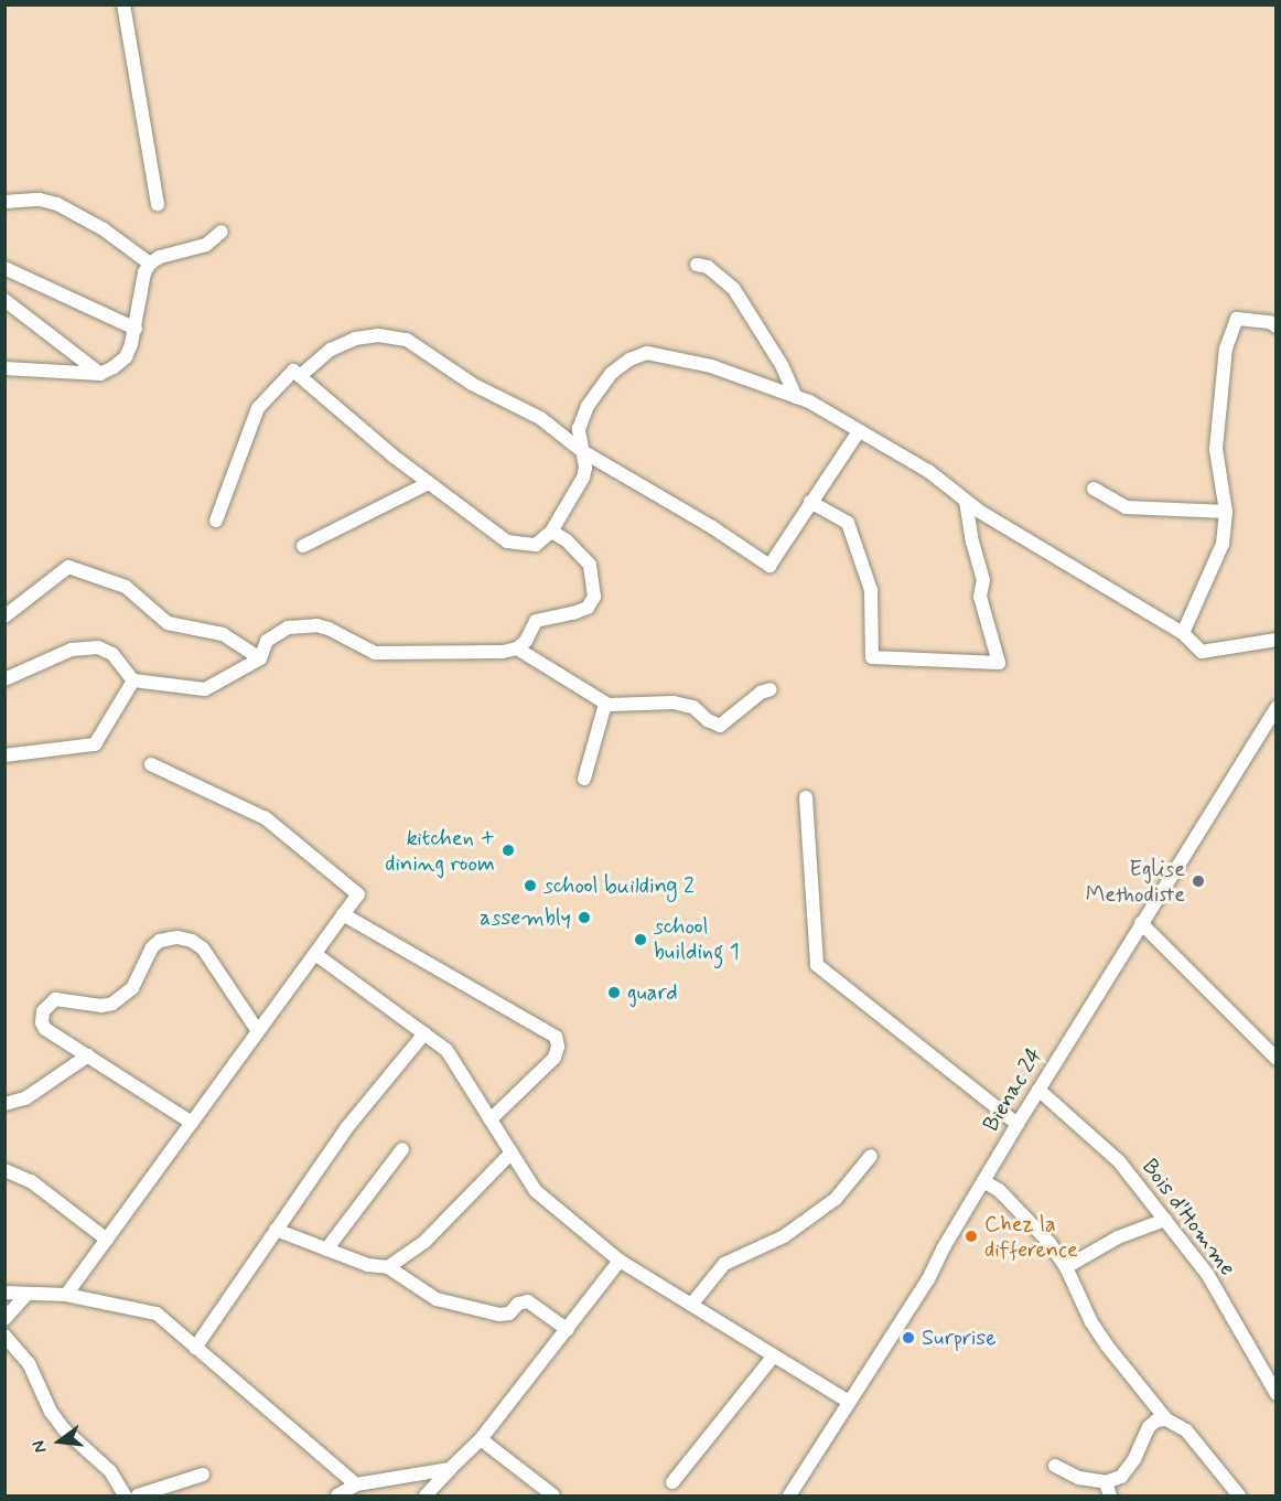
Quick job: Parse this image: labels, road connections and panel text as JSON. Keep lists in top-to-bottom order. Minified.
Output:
{"streets":{"street":["Bienac 24","Bois d'Homme"]},"crossings":[["Bienac 24","Bois d'Homme"]],"places":["kitchen + dining room","Eglise Methodiste","school building 2","assembly","school building 1","guard","Chez la difference","Surprise"],"north":"left"}
